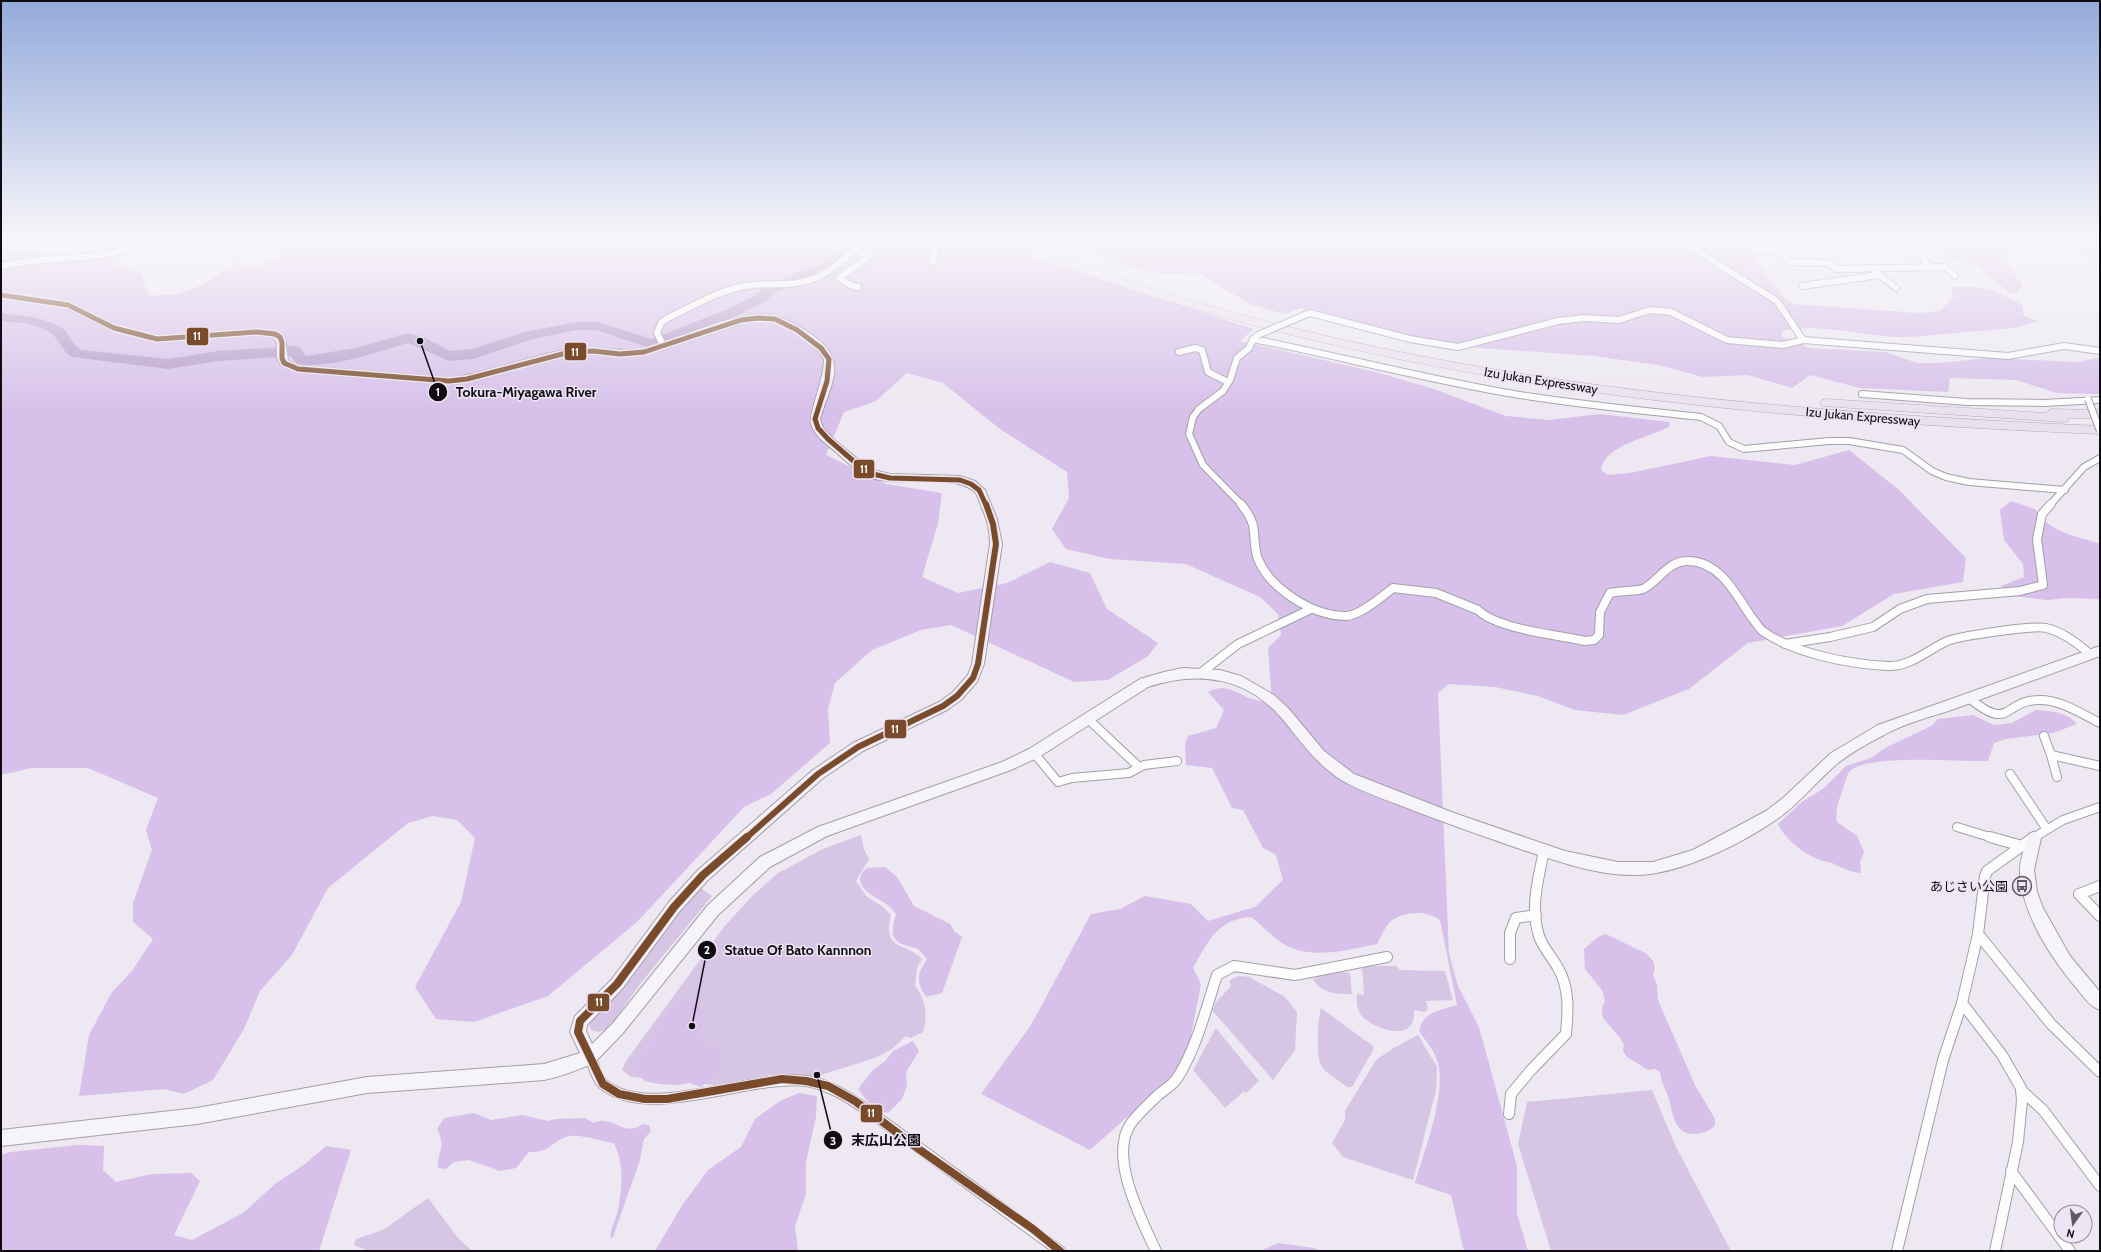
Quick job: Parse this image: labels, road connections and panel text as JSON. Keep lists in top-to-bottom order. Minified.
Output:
{"streets":{"highway":["Izu Jukan Expressway"]},"places":{"other":["Tokura-Miyagawa River","Statue Of Bato Kannnon","末広山公園"],"bus stop":["あじさい公園"]},"lines":["transit line 11"],"north":"bottom"}
